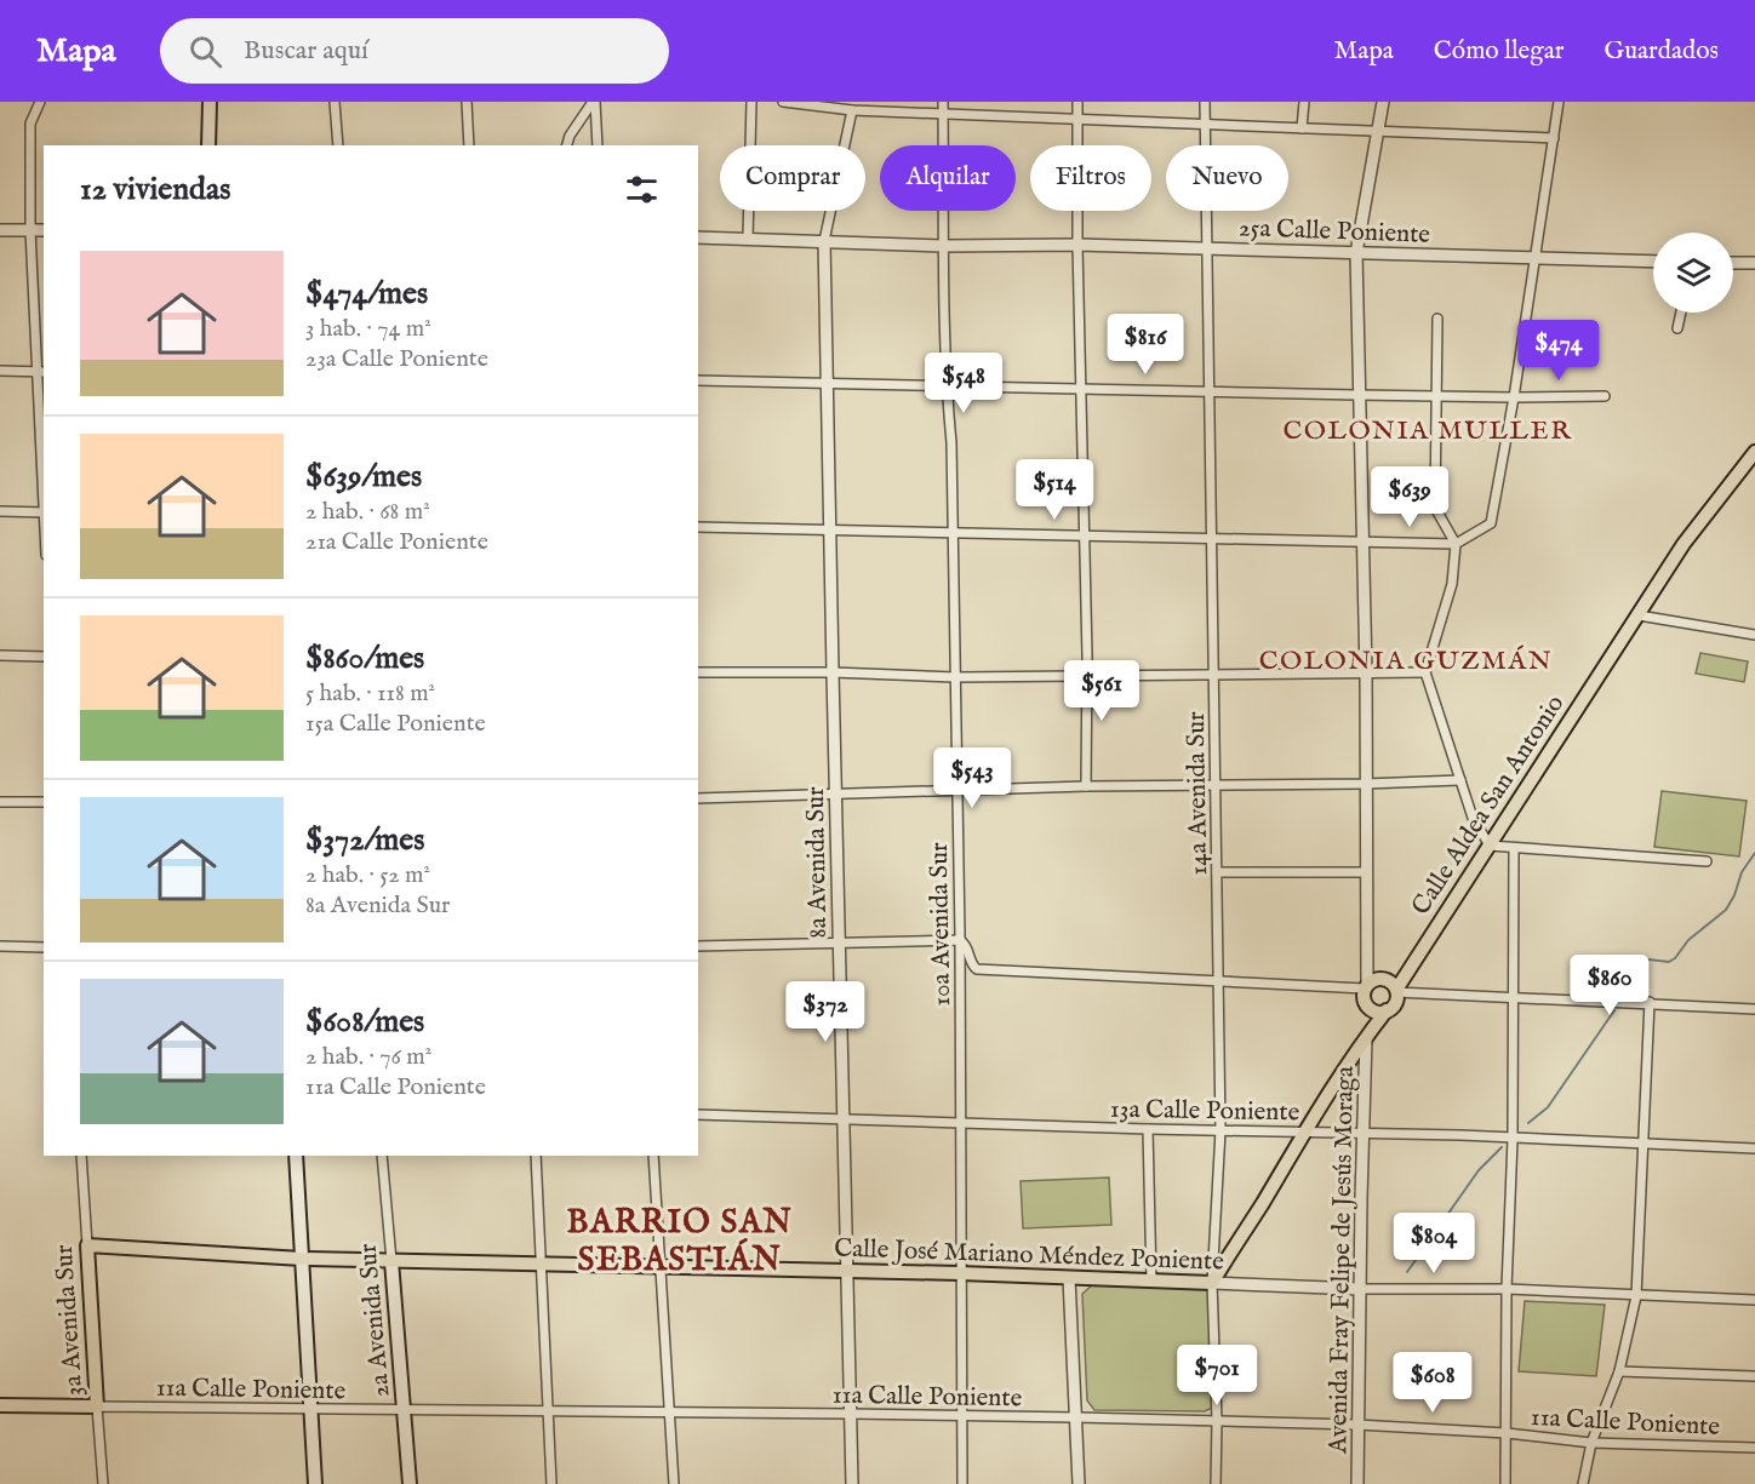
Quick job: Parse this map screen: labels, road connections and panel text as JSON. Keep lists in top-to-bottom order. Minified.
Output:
{"streets":{"main road":["Calle Aldea San Antonio","Calle José Mariano Méndez Poniente","3a Avenida Sur","2a Avenida Sur"],"street":["25a Calle Poniente","14a Avenida Sur","8a Avenida Sur","10a Avenida Sur","13a Calle Poniente","Avenida Fray Felipe de Jesús Moraga","11a Calle Poniente"]},"crossings":[["25a Calle Poniente","14a Avenida Sur"],["25a Calle Poniente","8a Avenida Sur"],["25a Calle Poniente","10a Avenida Sur"],["14a Avenida Sur","13a Calle Poniente"],["14a Avenida Sur","Calle José Mariano Méndez Poniente"],["14a Avenida Sur","11a Calle Poniente"],["8a Avenida Sur","13a Calle Poniente"],["8a Avenida Sur","Calle José Mariano Méndez Poniente"],["8a Avenida Sur","11a Calle Poniente"],["10a Avenida Sur","13a Calle Poniente"],["10a Avenida Sur","Calle José Mariano Méndez Poniente"],["10a Avenida Sur","11a Calle Poniente"],["13a Calle Poniente","Avenida Fray Felipe de Jesús Moraga"],["Calle José Mariano Méndez Poniente","Avenida Fray Felipe de Jesús Moraga"],["Calle José Mariano Méndez Poniente","3a Avenida Sur"],["Calle José Mariano Méndez Poniente","2a Avenida Sur"],["Avenida Fray Felipe de Jesús Moraga","11a Calle Poniente"],["3a Avenida Sur","11a Calle Poniente"],["2a Avenida Sur","11a Calle Poniente"]],"districts":["COLONIA MULLER","COLONIA GUZMÁN","BARRIO SAN SEBASTIÁN"],"page":{"header":"Mapa","search":"Buscar aquí","nav":["Mapa","Cómo llegar","Guardados"],"chip":["Comprar","Alquilar","Filtros","Nuevo"],"heading":"12 viviendas","list":[{"name":"$474/mes","note":"3 hab. · 74 m² · 23a Calle Poniente"},{"name":"$639/mes","note":"2 hab. · 68 m² · 21a Calle Poniente"},{"name":"$860/mes","note":"5 hab. · 118 m² · 15a Calle Poniente"},{"name":"$372/mes","note":"2 hab. · 52 m² · 8a Avenida Sur"},{"name":"$608/mes","note":"2 hab. · 76 m² · 11a Calle Poniente"}],"price":["$816","$474","$548","$514","$639","$561","$543","$860","$372","$804","$701","$608"]}}
